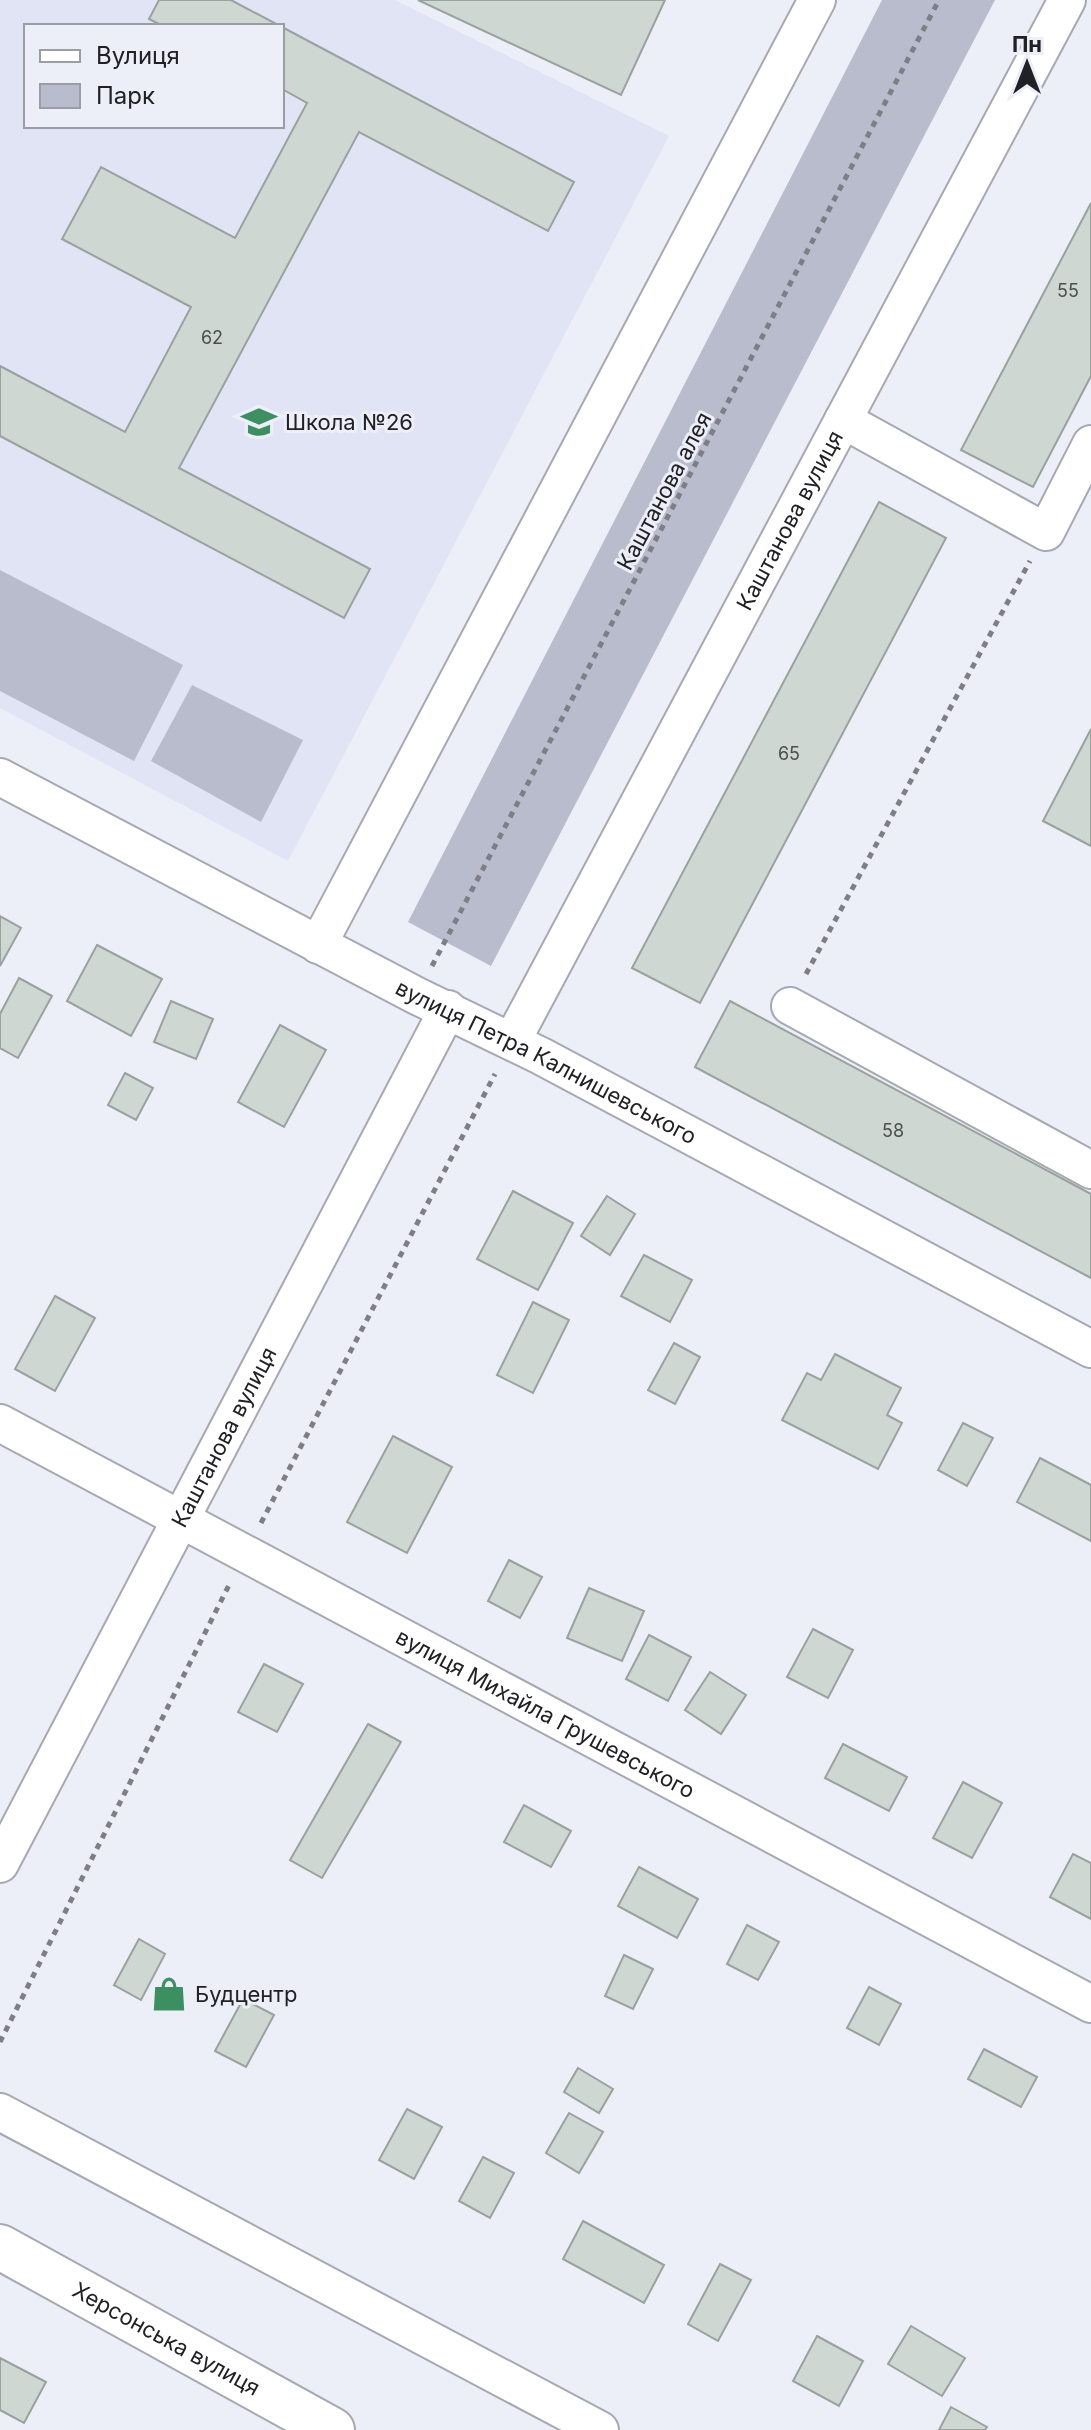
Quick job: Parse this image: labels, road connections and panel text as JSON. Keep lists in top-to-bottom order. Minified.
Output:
{"streets":{"main road":["Херсонська вулиця"],"street":["Каштанова вулиця","вулиця Петра Калнишевського","вулиця Михайла Грушевського"],"path":["Каштанова алея"]},"crossings":[["Каштанова алея","Каштанова вулиця"],["Каштанова алея","вулиця Петра Калнишевського"],["Каштанова вулиця","вулиця Петра Калнишевського"],["Каштанова вулиця","вулиця Михайла Грушевського"]],"places":{"school or university":["Школа №26"],"shop":["Будцентр"]},"house_numbers":["55","62","65","58"],"legend":["Вулиця","Парк"],"north":"top"}
